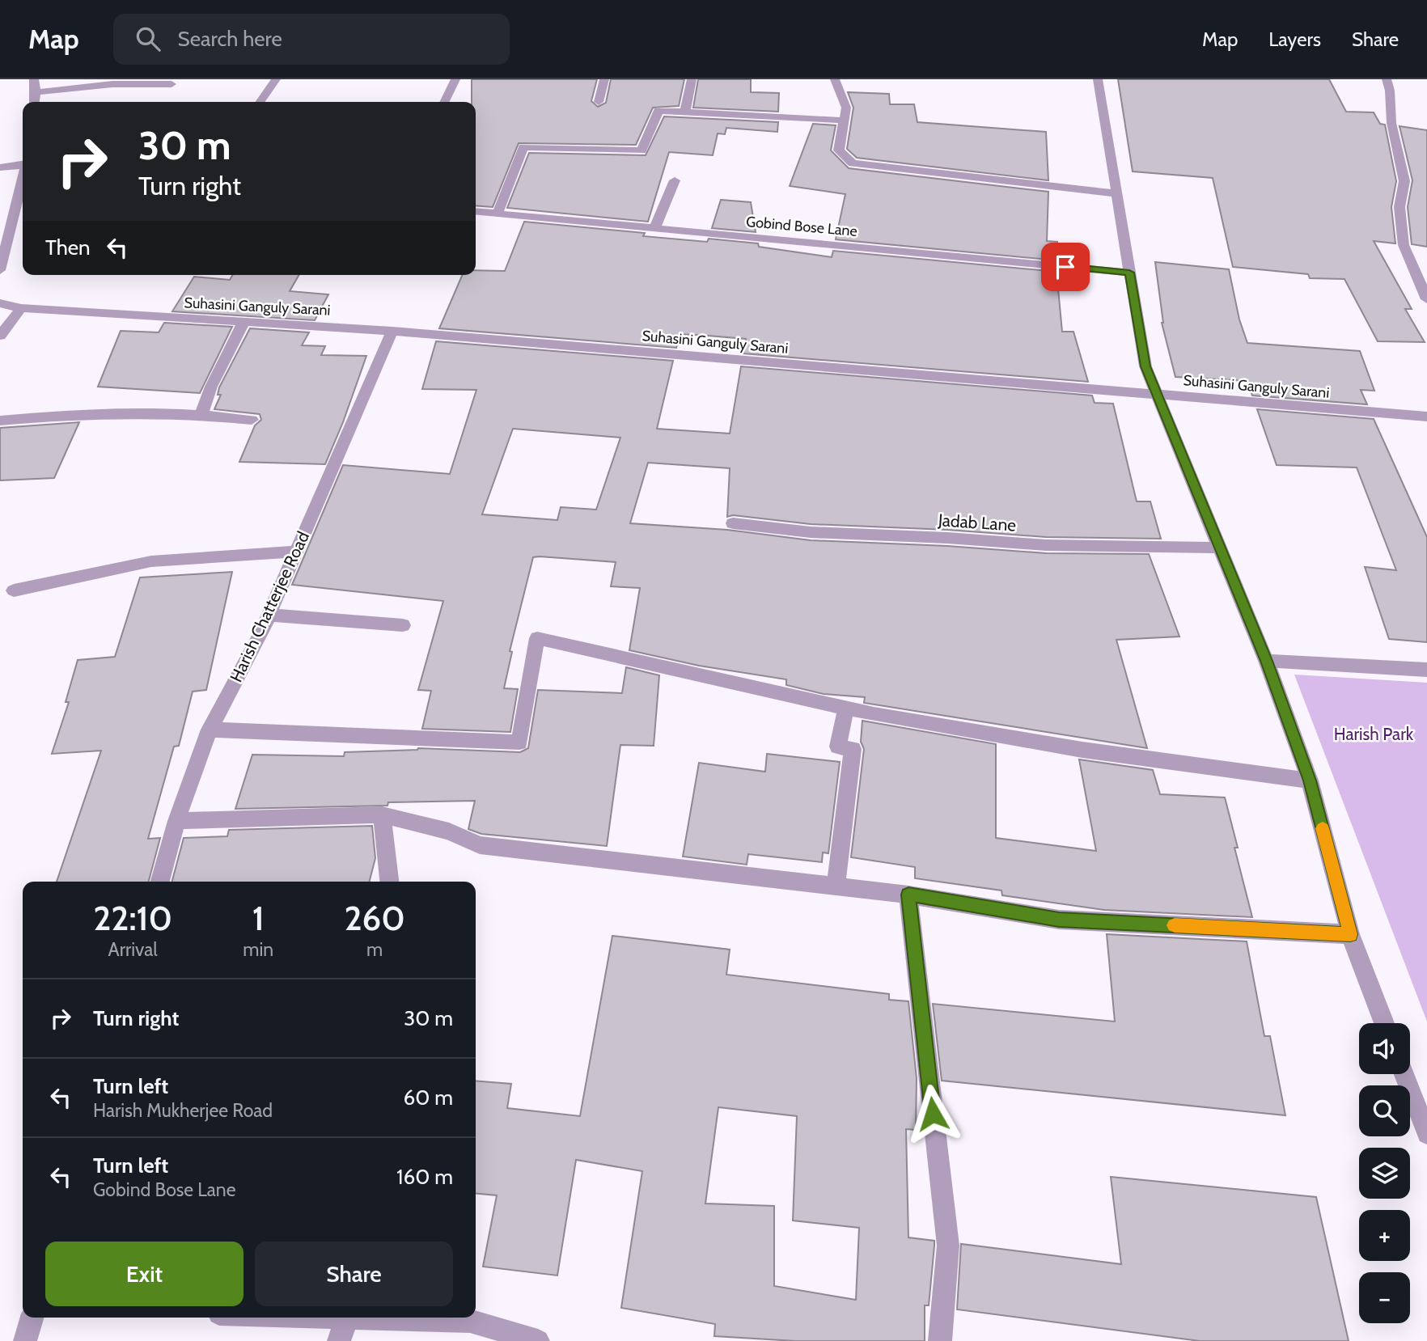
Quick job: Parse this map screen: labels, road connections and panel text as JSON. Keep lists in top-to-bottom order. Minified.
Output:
{"streets":{"street":["Gobind Bose Lane","Suhasini Ganguly Sarani","Jadab Lane","Harish Chatterjee Road"]},"crossings":[["Suhasini Ganguly Sarani","Harish Chatterjee Road"]],"parks":["Harish Park"],"page":{"header":"Map","search":"Search here","nav":["Map","Layers","Share"],"turn":["30 m","Turn right"],"then":"Then","eta":["22:10","Arrival","1","min","260","m"],"list":[{"name":"Turn right","value":"30 m"},{"name":"Turn left","note":"Harish Mukherjee Road","value":"60 m"},{"name":"Turn left","note":"Gobind Bose Lane","value":"160 m"}],"map_buttons":["+","−"],"buttons":["Exit","Share"]}}
